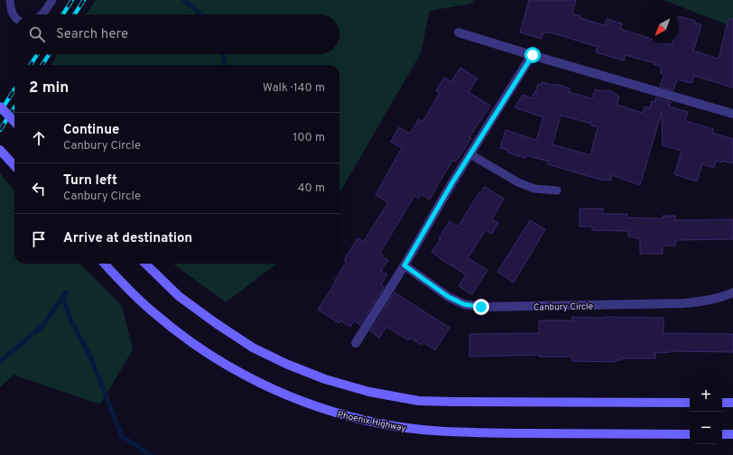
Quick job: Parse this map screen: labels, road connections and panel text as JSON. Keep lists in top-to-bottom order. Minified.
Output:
{"streets":{"main road":["Phoenix Highway"],"street":["Canbury Circle"]},"north":"bottom left","page":{"search":"Search here","heading":["2 min","Walk · 140 m"],"list":[["Continue","Canbury Circle","100 m"],["Turn left","Canbury Circle","40 m"],"Arrive at destination"],"map_buttons":["+","−"]}}
